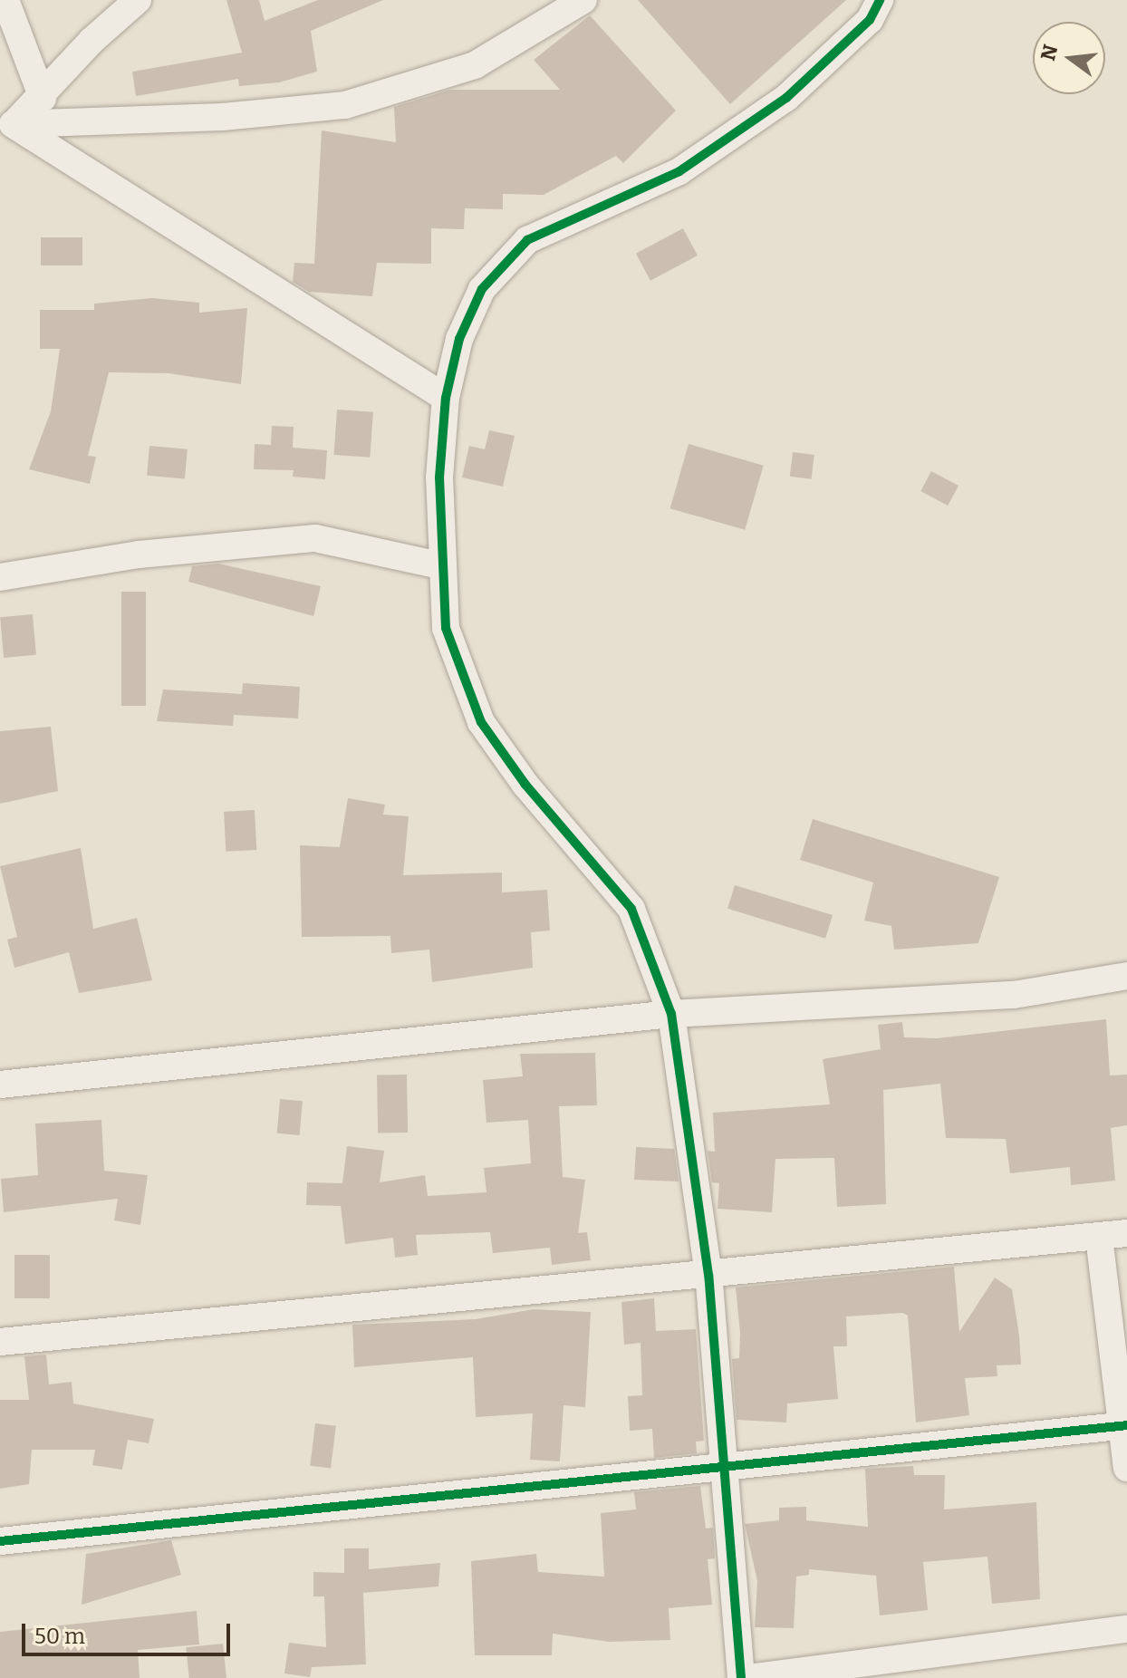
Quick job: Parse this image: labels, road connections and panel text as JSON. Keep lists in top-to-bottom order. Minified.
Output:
{"scale_bar":"50 m","north":"left"}
